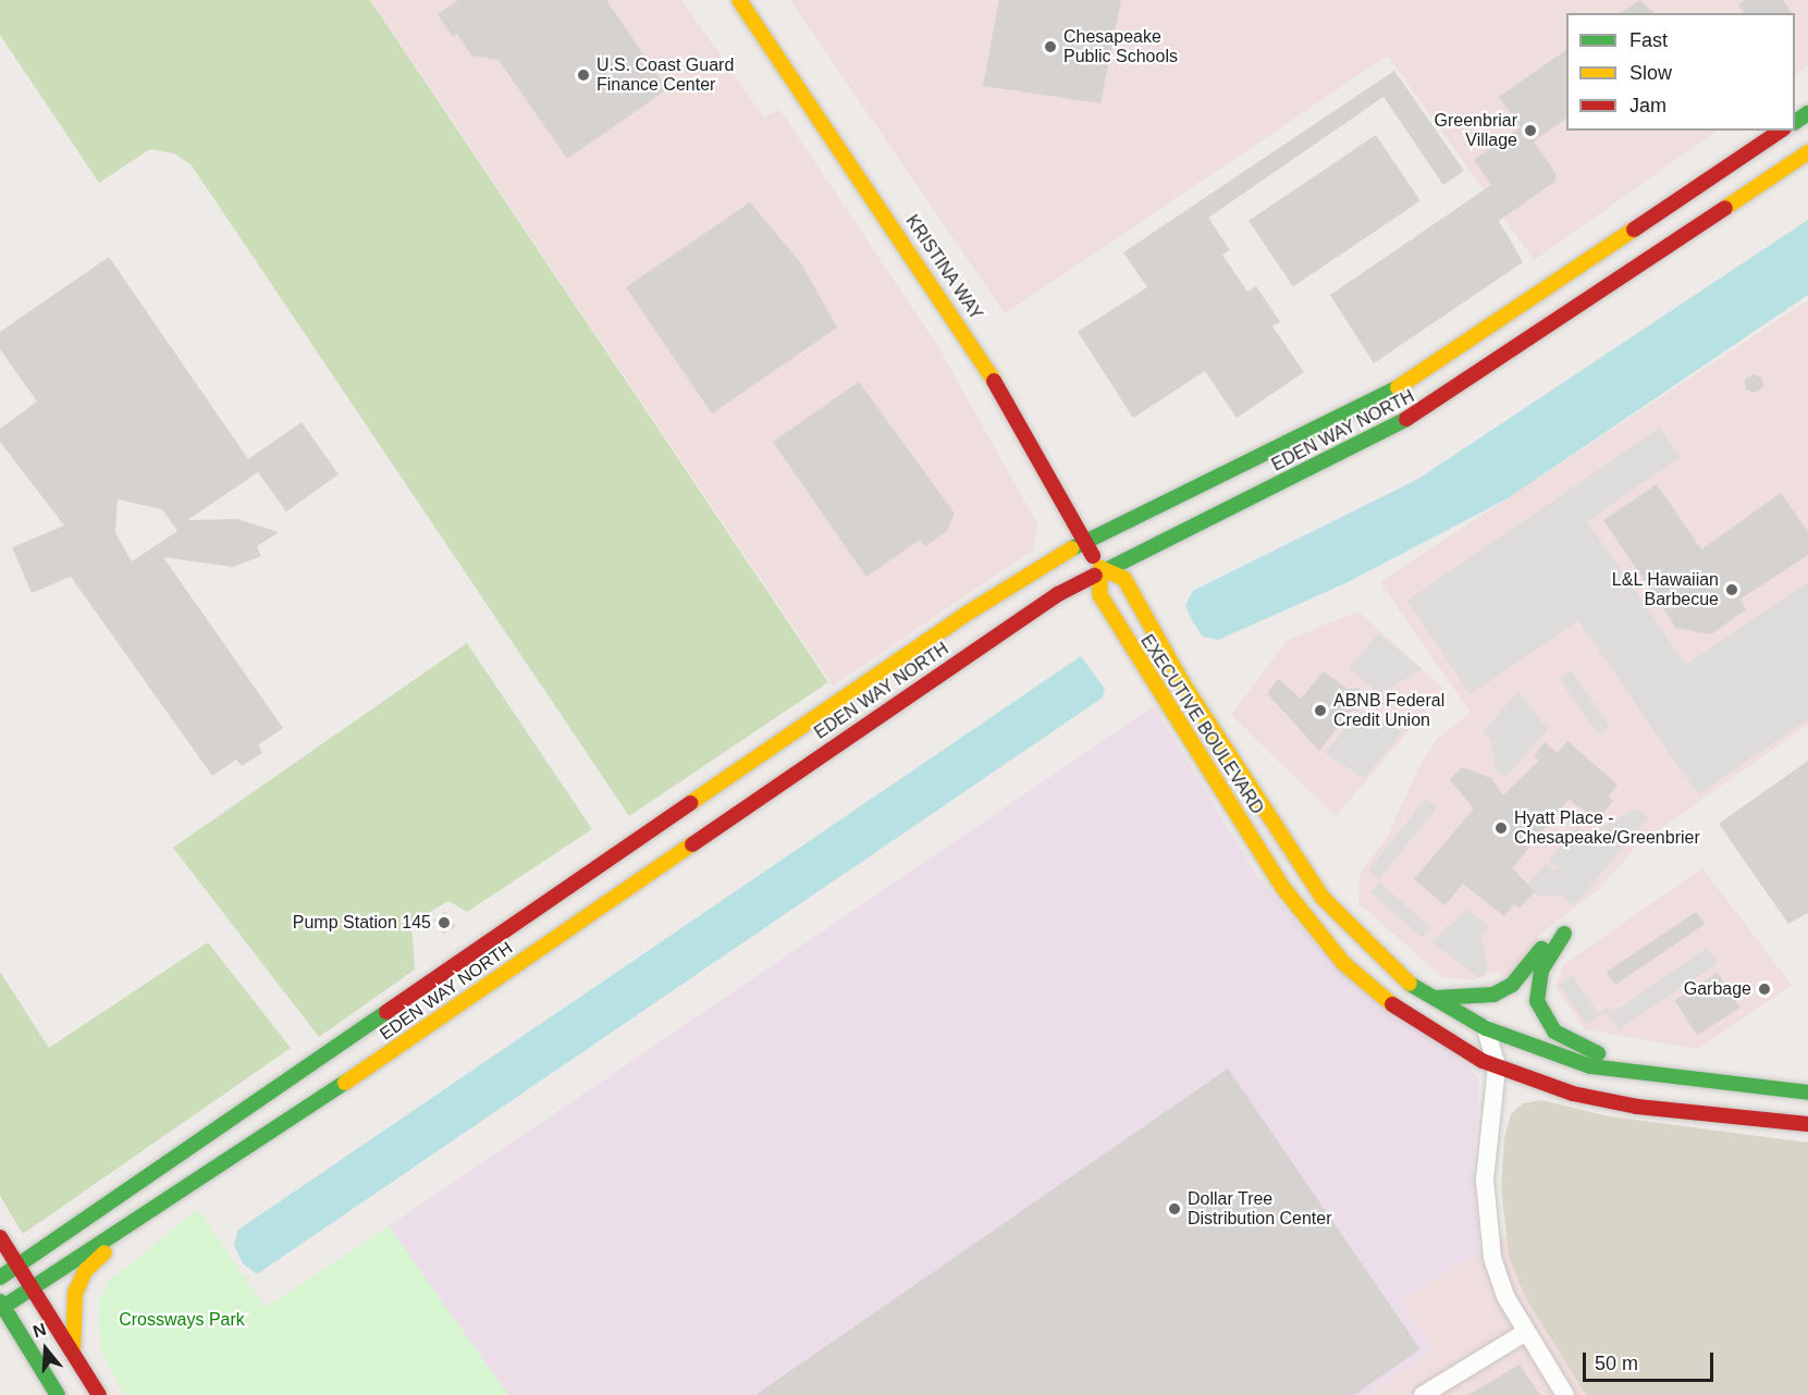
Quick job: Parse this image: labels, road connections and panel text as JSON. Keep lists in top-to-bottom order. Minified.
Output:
{"streets":{"street":["KRISTINA WAY","EDEN WAY NORTH","EXECUTIVE BOULEVARD"]},"crossings":[["KRISTINA WAY","EDEN WAY NORTH"],["KRISTINA WAY","EXECUTIVE BOULEVARD"],["EDEN WAY NORTH","EXECUTIVE BOULEVARD"]],"parks":["Crossways Park"],"places":["Chesapeake Public Schools","U.S. Coast Guard Finance Center","Greenbriar Village","L&L Hawaiian Barbecue","ABNB Federal Credit Union","Hyatt Place - Chesapeake/Greenbrier","Pump Station 145","Garbage","Dollar Tree Distribution Center"],"legend":["Fast","Slow","Jam"],"scale_bar":"50 m","north":"top"}
